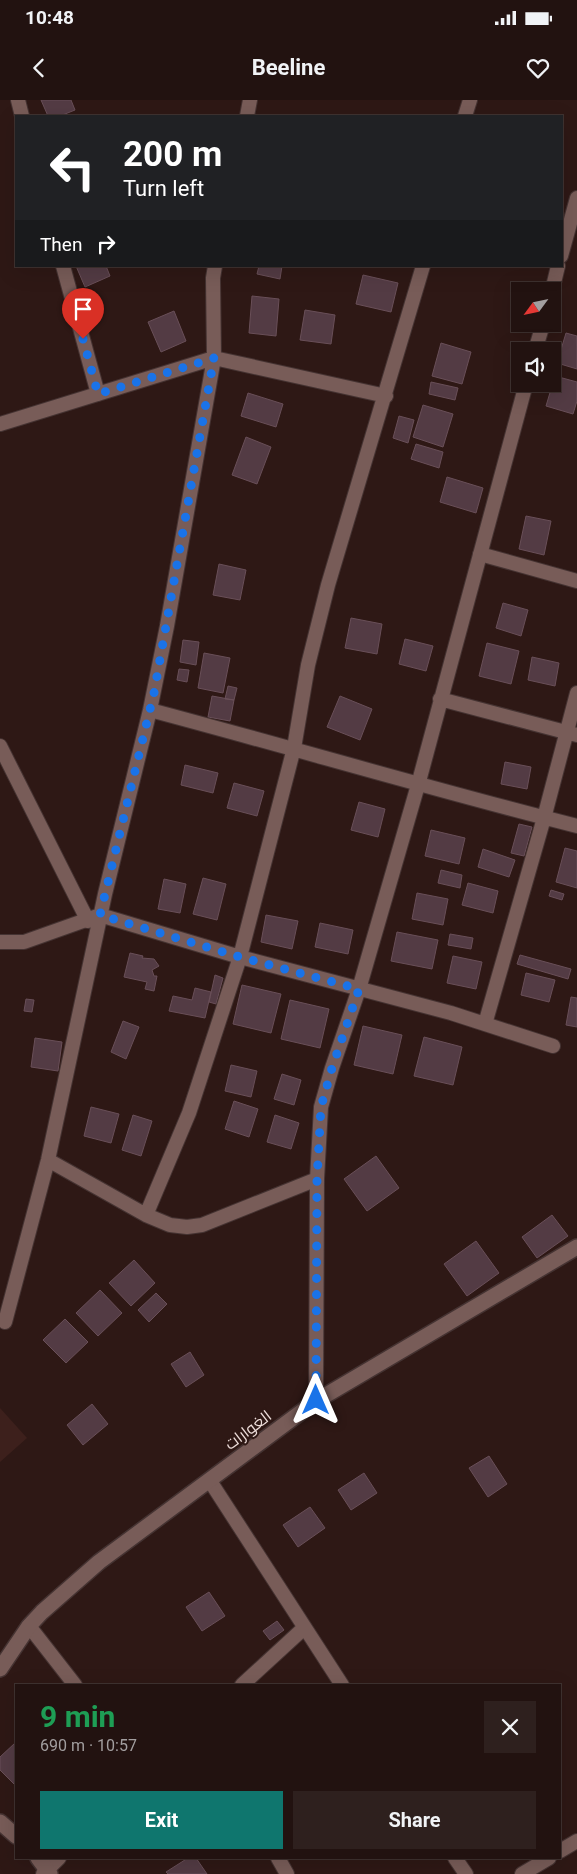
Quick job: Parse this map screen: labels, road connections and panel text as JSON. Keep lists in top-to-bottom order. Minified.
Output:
{"streets":{"street":["الغوارات"]},"north":"bottom left","page":{"status":"10:48","header":"Beeline","turn":["200 m","Turn left"],"then":"Then","heading":["9 min","690 m · 10:57"],"buttons":["Exit","Share"]}}
